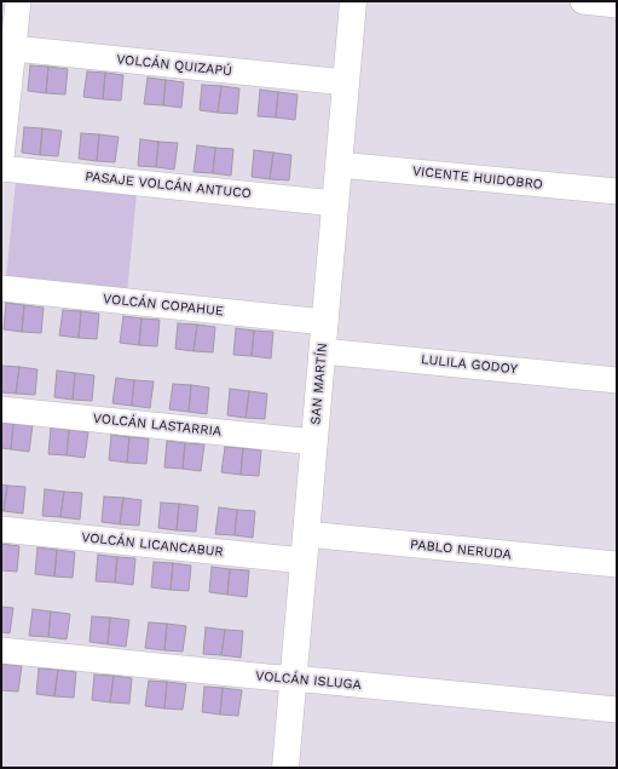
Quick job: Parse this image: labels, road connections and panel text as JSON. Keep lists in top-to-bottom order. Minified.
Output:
{"streets":{"street":["VOLCÁN QUIZAPÚ","VICENTE HUIDOBRO","PASAJE VOLCÁN ANTUCO","VOLCÁN COPAHUE","LULILA GODOY","SAN MARTÍN","VOLCÁN LASTARRIA","VOLCÁN LICANCABUR","PABLO NERUDA","VOLCÁN ISLUGA"]},"crossings":[["VOLCÁN QUIZAPÚ","SAN MARTÍN"],["VICENTE HUIDOBRO","SAN MARTÍN"],["PASAJE VOLCÁN ANTUCO","SAN MARTÍN"],["VOLCÁN COPAHUE","SAN MARTÍN"],["LULILA GODOY","SAN MARTÍN"],["SAN MARTÍN","VOLCÁN LASTARRIA"],["SAN MARTÍN","VOLCÁN LICANCABUR"],["SAN MARTÍN","PABLO NERUDA"],["SAN MARTÍN","VOLCÁN ISLUGA"],["VOLCÁN LICANCABUR","PABLO NERUDA"]]}
